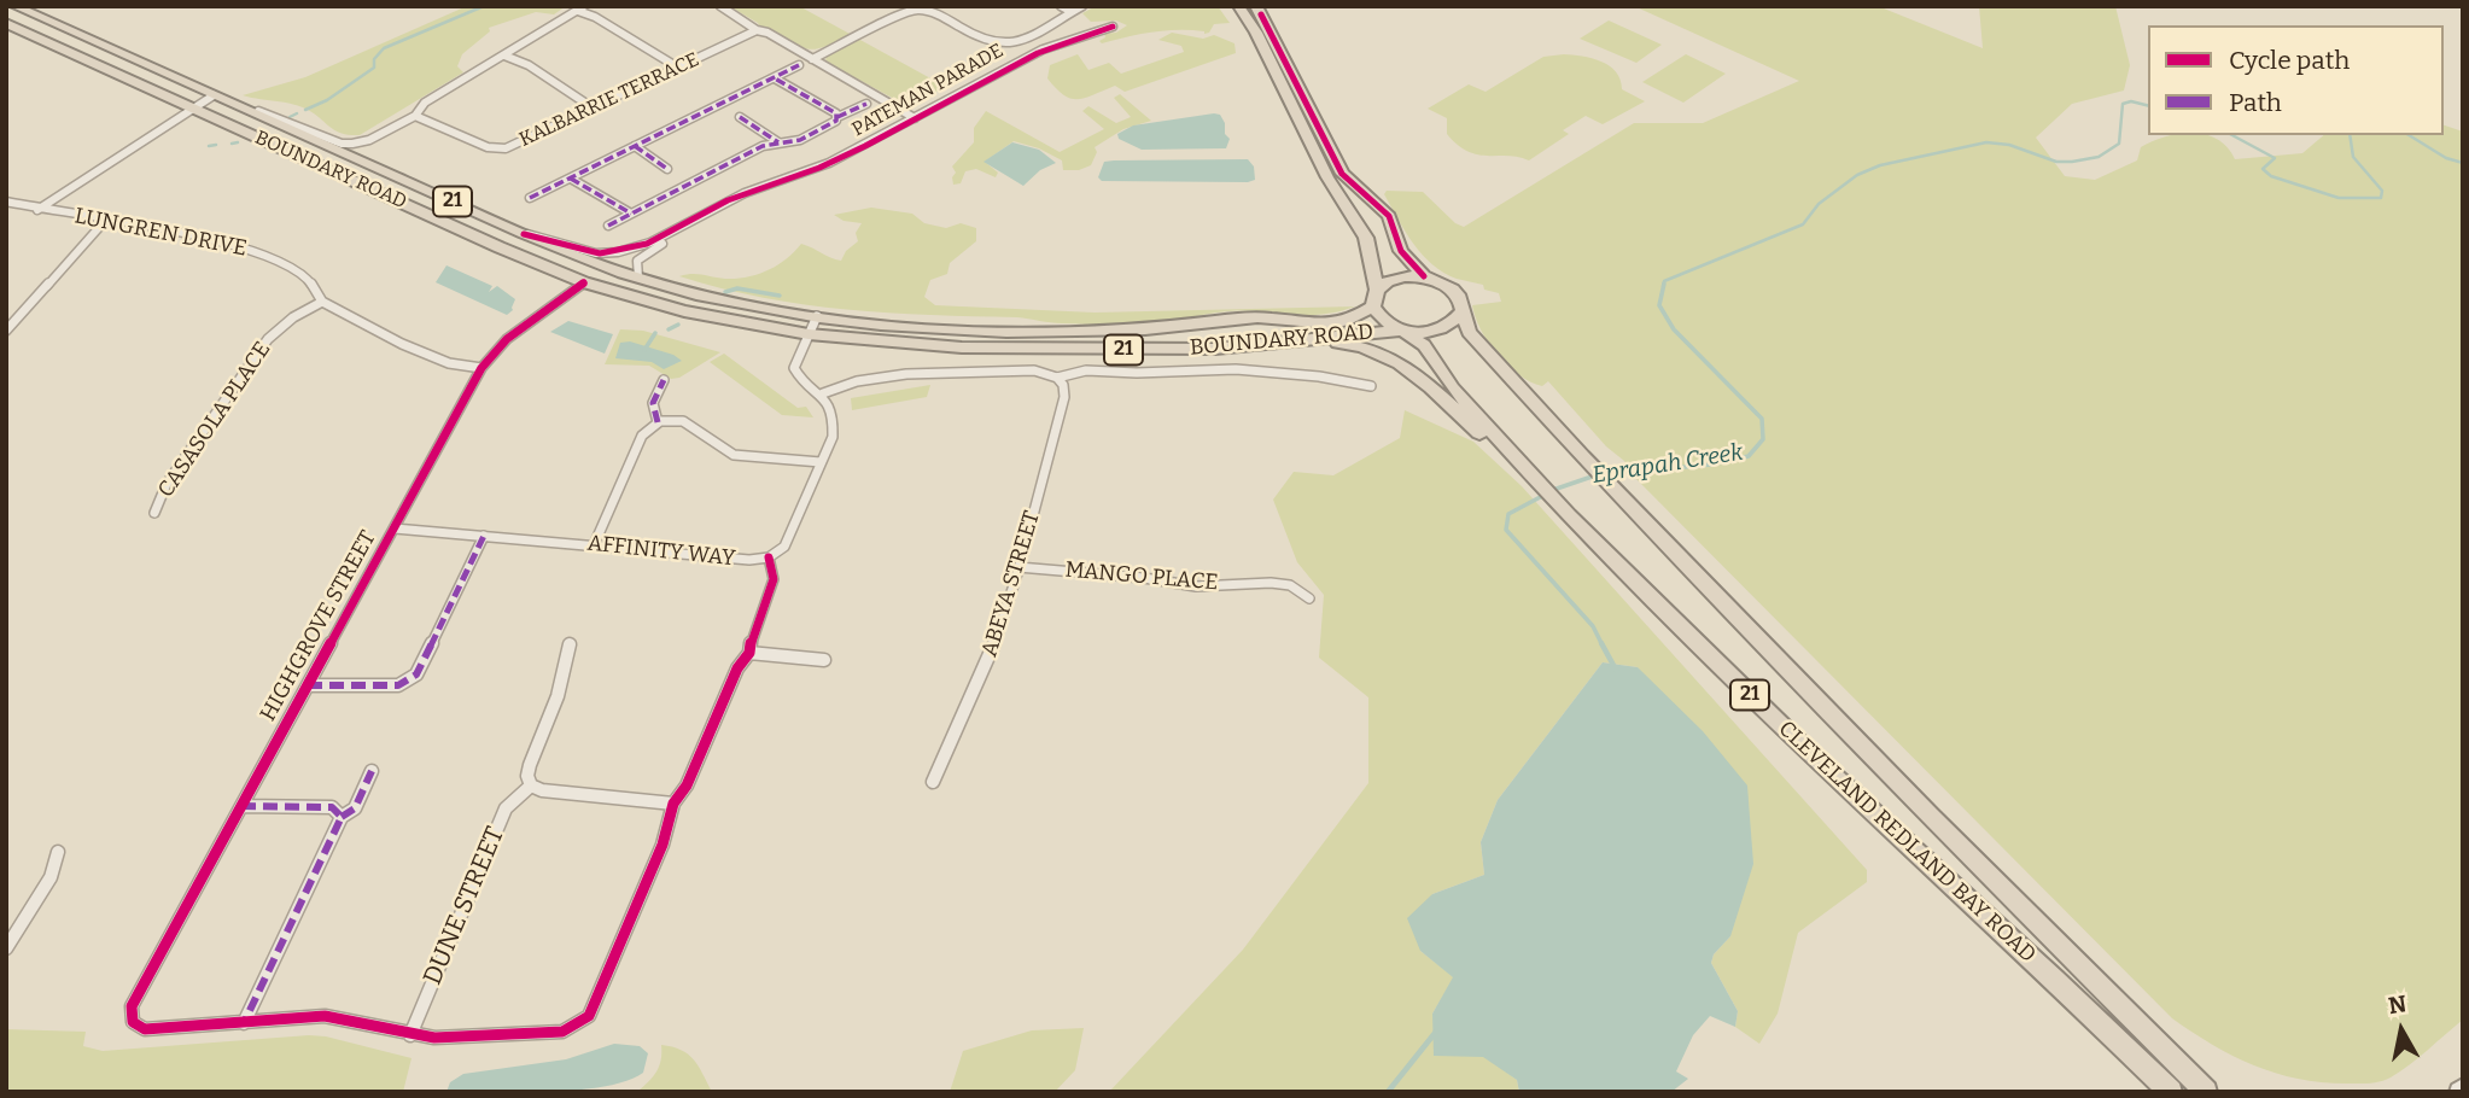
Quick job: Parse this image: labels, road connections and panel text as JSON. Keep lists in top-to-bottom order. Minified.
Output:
{"streets":{"highway":["BOUNDARY ROAD","21","CLEVELAND REDLAND BAY ROAD"],"street":["PATEMAN PARADE","KALBARRIE TERRACE","LUNGREN DRIVE","CASASOLA PLACE","AFFINITY WAY","MANGO PLACE","ABEYA STREET","HIGHGROVE STREET","DUNE STREET"]},"crossings":[["PATEMAN PARADE","BOUNDARY ROAD"],["BOUNDARY ROAD","21"],["BOUNDARY ROAD","ABEYA STREET"],["BOUNDARY ROAD","HIGHGROVE STREET"],["BOUNDARY ROAD","CLEVELAND REDLAND BAY ROAD"],["21","CLEVELAND REDLAND BAY ROAD"],["LUNGREN DRIVE","CASASOLA PLACE"],["LUNGREN DRIVE","HIGHGROVE STREET"],["AFFINITY WAY","HIGHGROVE STREET"],["MANGO PLACE","ABEYA STREET"]],"water":["Eprapah Creek"],"legend":["Cycle path","Path"],"north":"top"}
